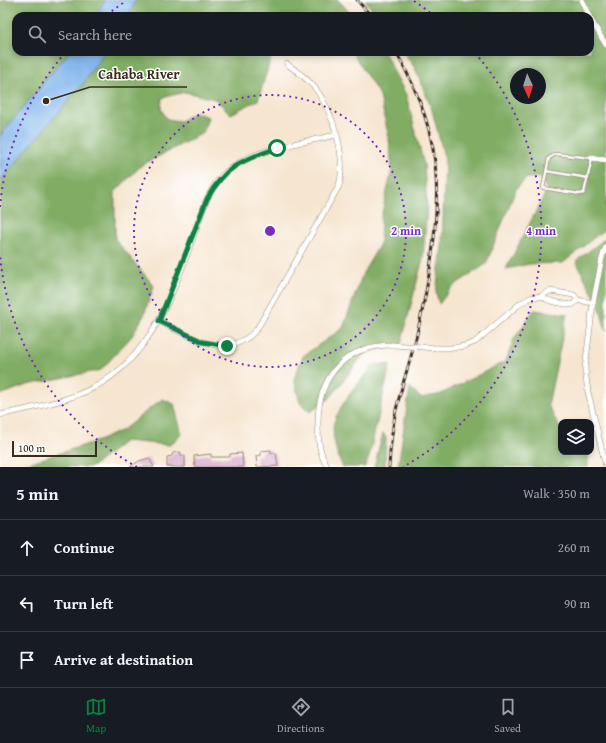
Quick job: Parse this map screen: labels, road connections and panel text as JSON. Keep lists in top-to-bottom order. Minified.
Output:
{"places":["Cahaba River"],"scale_bar":"100 m","north":"bottom","page":{"search":"Search here","scale":"100 m","heading":["5 min","Walk · 350 m"],"list":[["Continue","260 m"],["Turn left","90 m"],"Arrive at destination"],"nav":["Map","Directions","Saved"]},"rings":["2 min","4 min"]}
